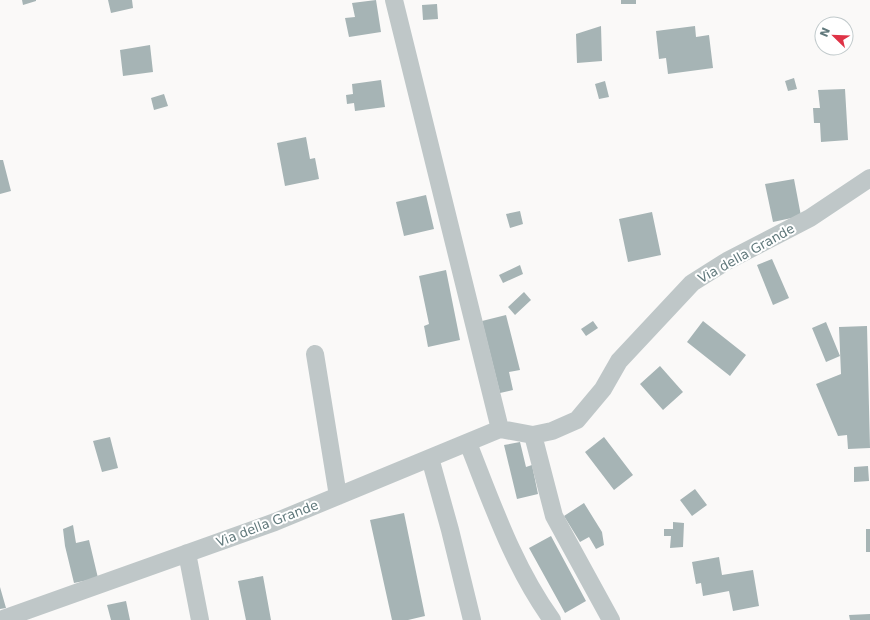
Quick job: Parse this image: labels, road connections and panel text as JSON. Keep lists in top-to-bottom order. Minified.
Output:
{"streets":{"street":["Via della Grande"]},"north":"top left"}
